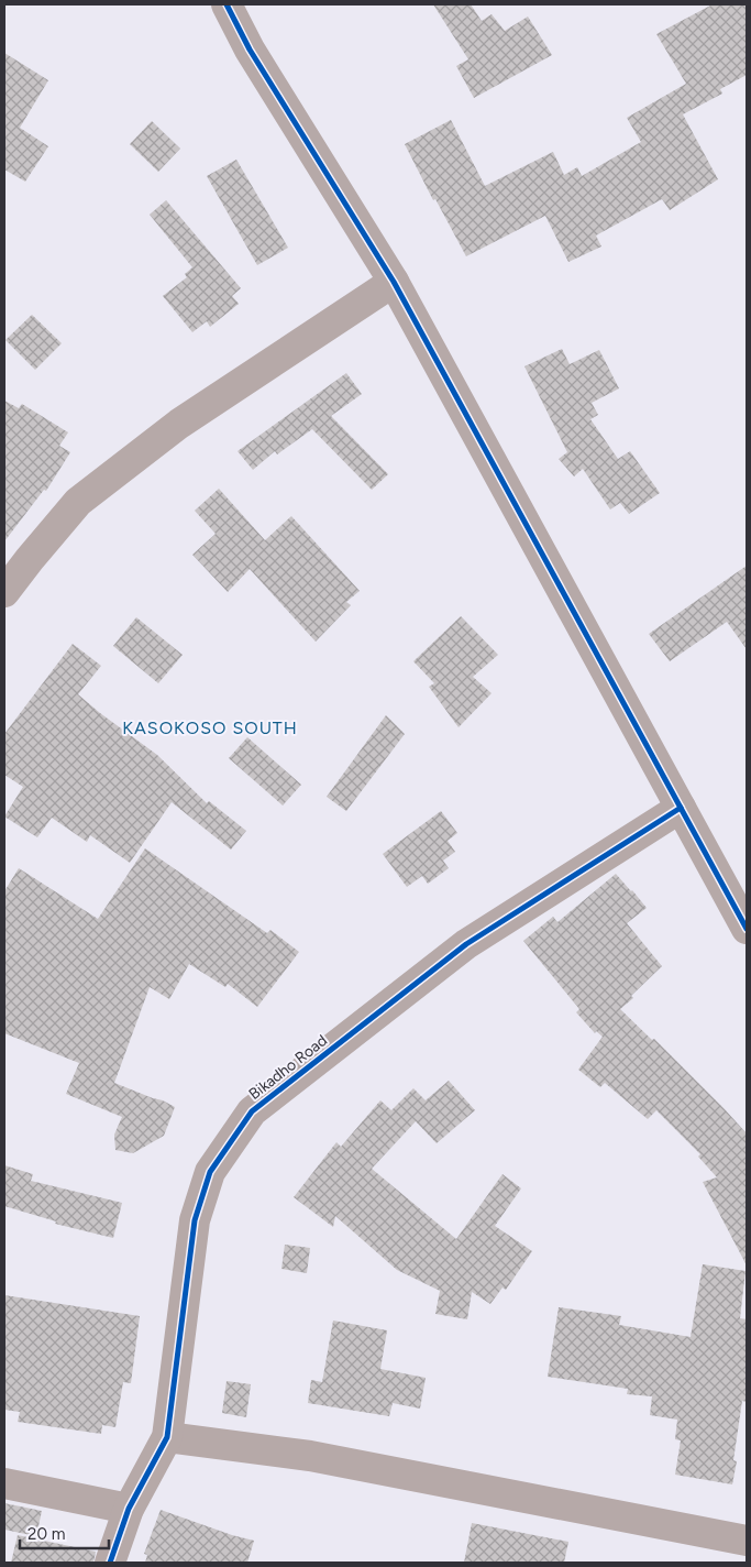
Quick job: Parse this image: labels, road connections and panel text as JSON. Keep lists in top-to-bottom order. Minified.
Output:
{"streets":{"street":["Bikadho Road"]},"districts":["KASOKOSO SOUTH"],"scale_bar":"20 m"}
